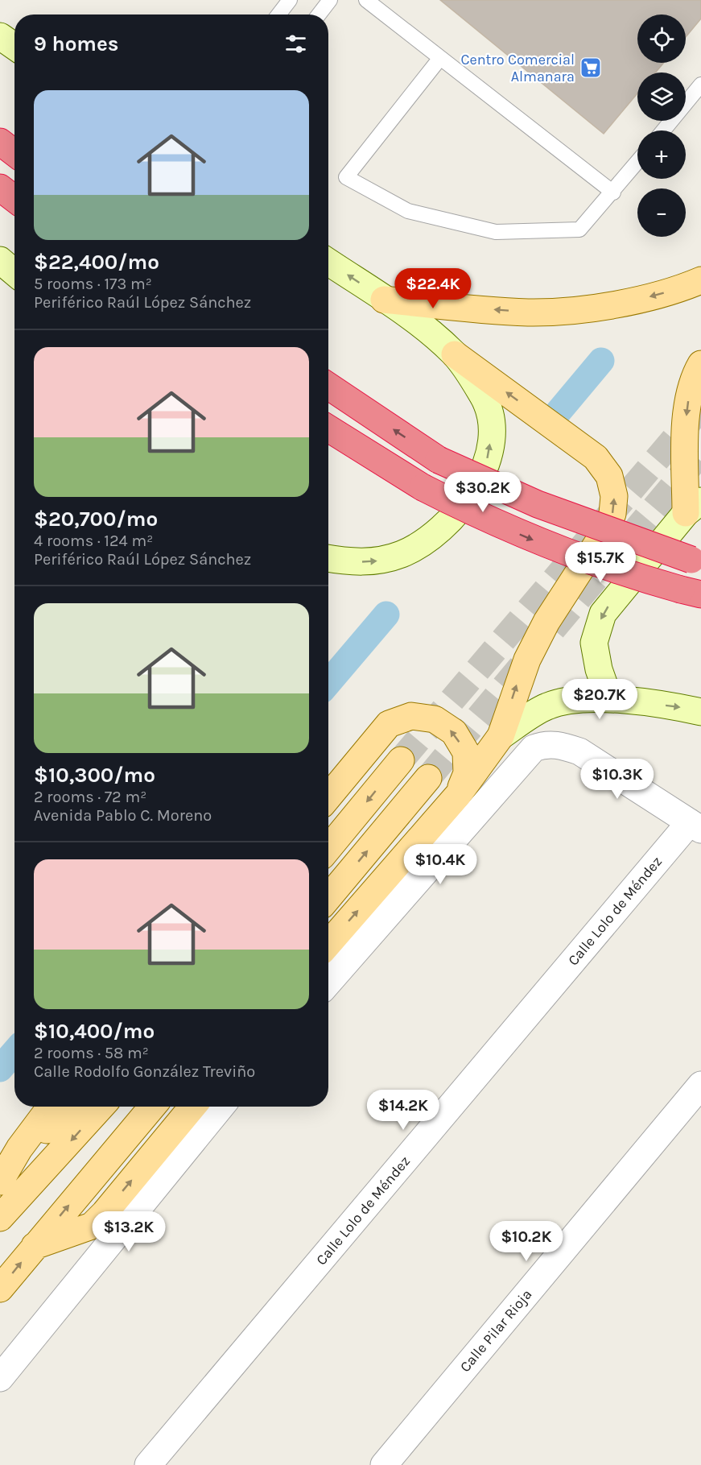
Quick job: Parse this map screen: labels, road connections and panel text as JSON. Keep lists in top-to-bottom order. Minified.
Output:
{"streets":{"street":["Calle Lolo de Méndez","Calle Pilar Rioja"]},"places":{"supermarket":["Centro Comercial Almanara"]},"page":{"map_buttons":["+","−"],"heading":"9 homes","list":[{"name":"$22,400/mo","note":"5 rooms · 173 m² · Periférico Raúl López Sánchez"},{"name":"$20,700/mo","note":"4 rooms · 124 m² · Periférico Raúl López Sánchez"},{"name":"$10,300/mo","note":"2 rooms · 72 m² · Avenida Pablo C. Moreno"},{"name":"$10,400/mo","note":"2 rooms · 58 m² · Calle Rodolfo González Treviño"}],"price":["$22.4K","$30.2K","$15.7K","$20.7K","$10.3K","$10.4K","$14.2K","$13.2K","$10.2K"]}}
